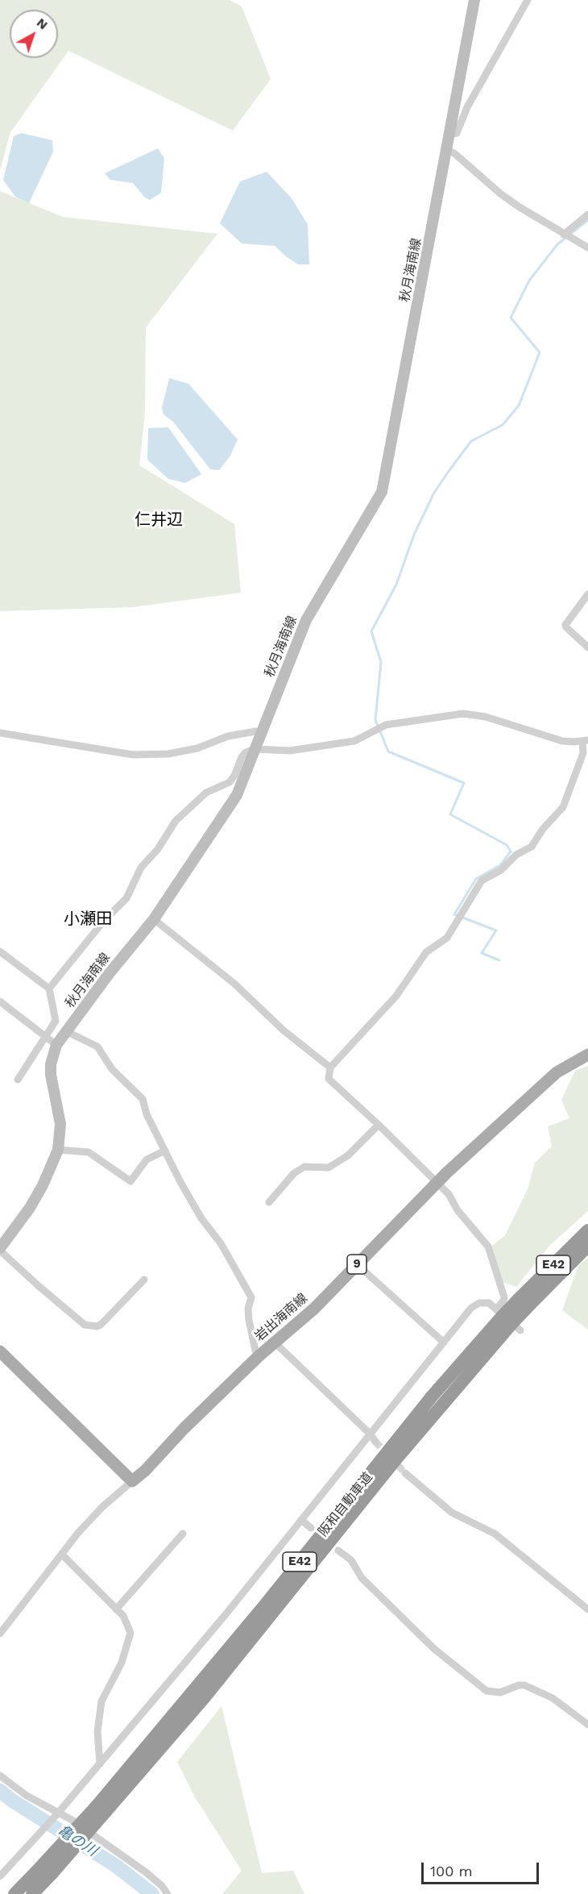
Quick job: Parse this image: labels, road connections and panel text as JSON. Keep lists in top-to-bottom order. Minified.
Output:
{"streets":{"highway":["E42","阪和自動車道"],"main road":["秋月海南線","9","岩出海南線"]},"districts":["仁井辺","小瀬田"],"water":["亀の川"],"scale_bar":"100 m","north":"top right"}
